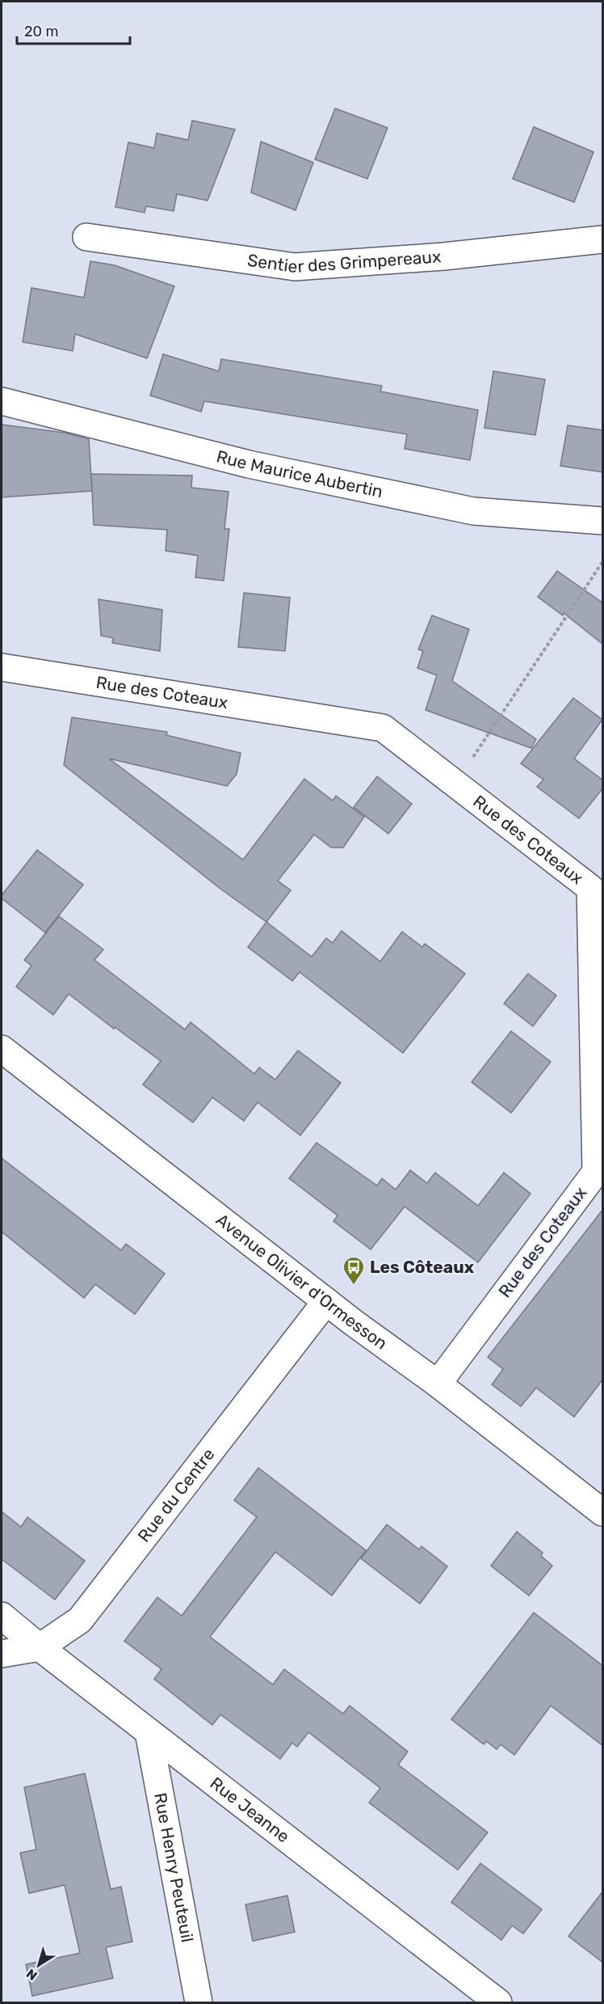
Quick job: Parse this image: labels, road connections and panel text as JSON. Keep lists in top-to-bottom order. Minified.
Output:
{"streets":{"street":["Sentier des Grimpereaux","Rue Maurice Aubertin","Rue des Coteaux","Avenue Olivier d'Ormesson","Rue du Centre","Rue Jeanne","Rue Henry Peuteuil"]},"crossings":[["Rue des Coteaux","Avenue Olivier d'Ormesson"],["Avenue Olivier d'Ormesson","Rue du Centre"],["Rue du Centre","Rue Jeanne"],["Rue Jeanne","Rue Henry Peuteuil"]],"places":{"bus stop":["Les Côteaux"]},"scale_bar":"20 m","north":"bottom left"}
